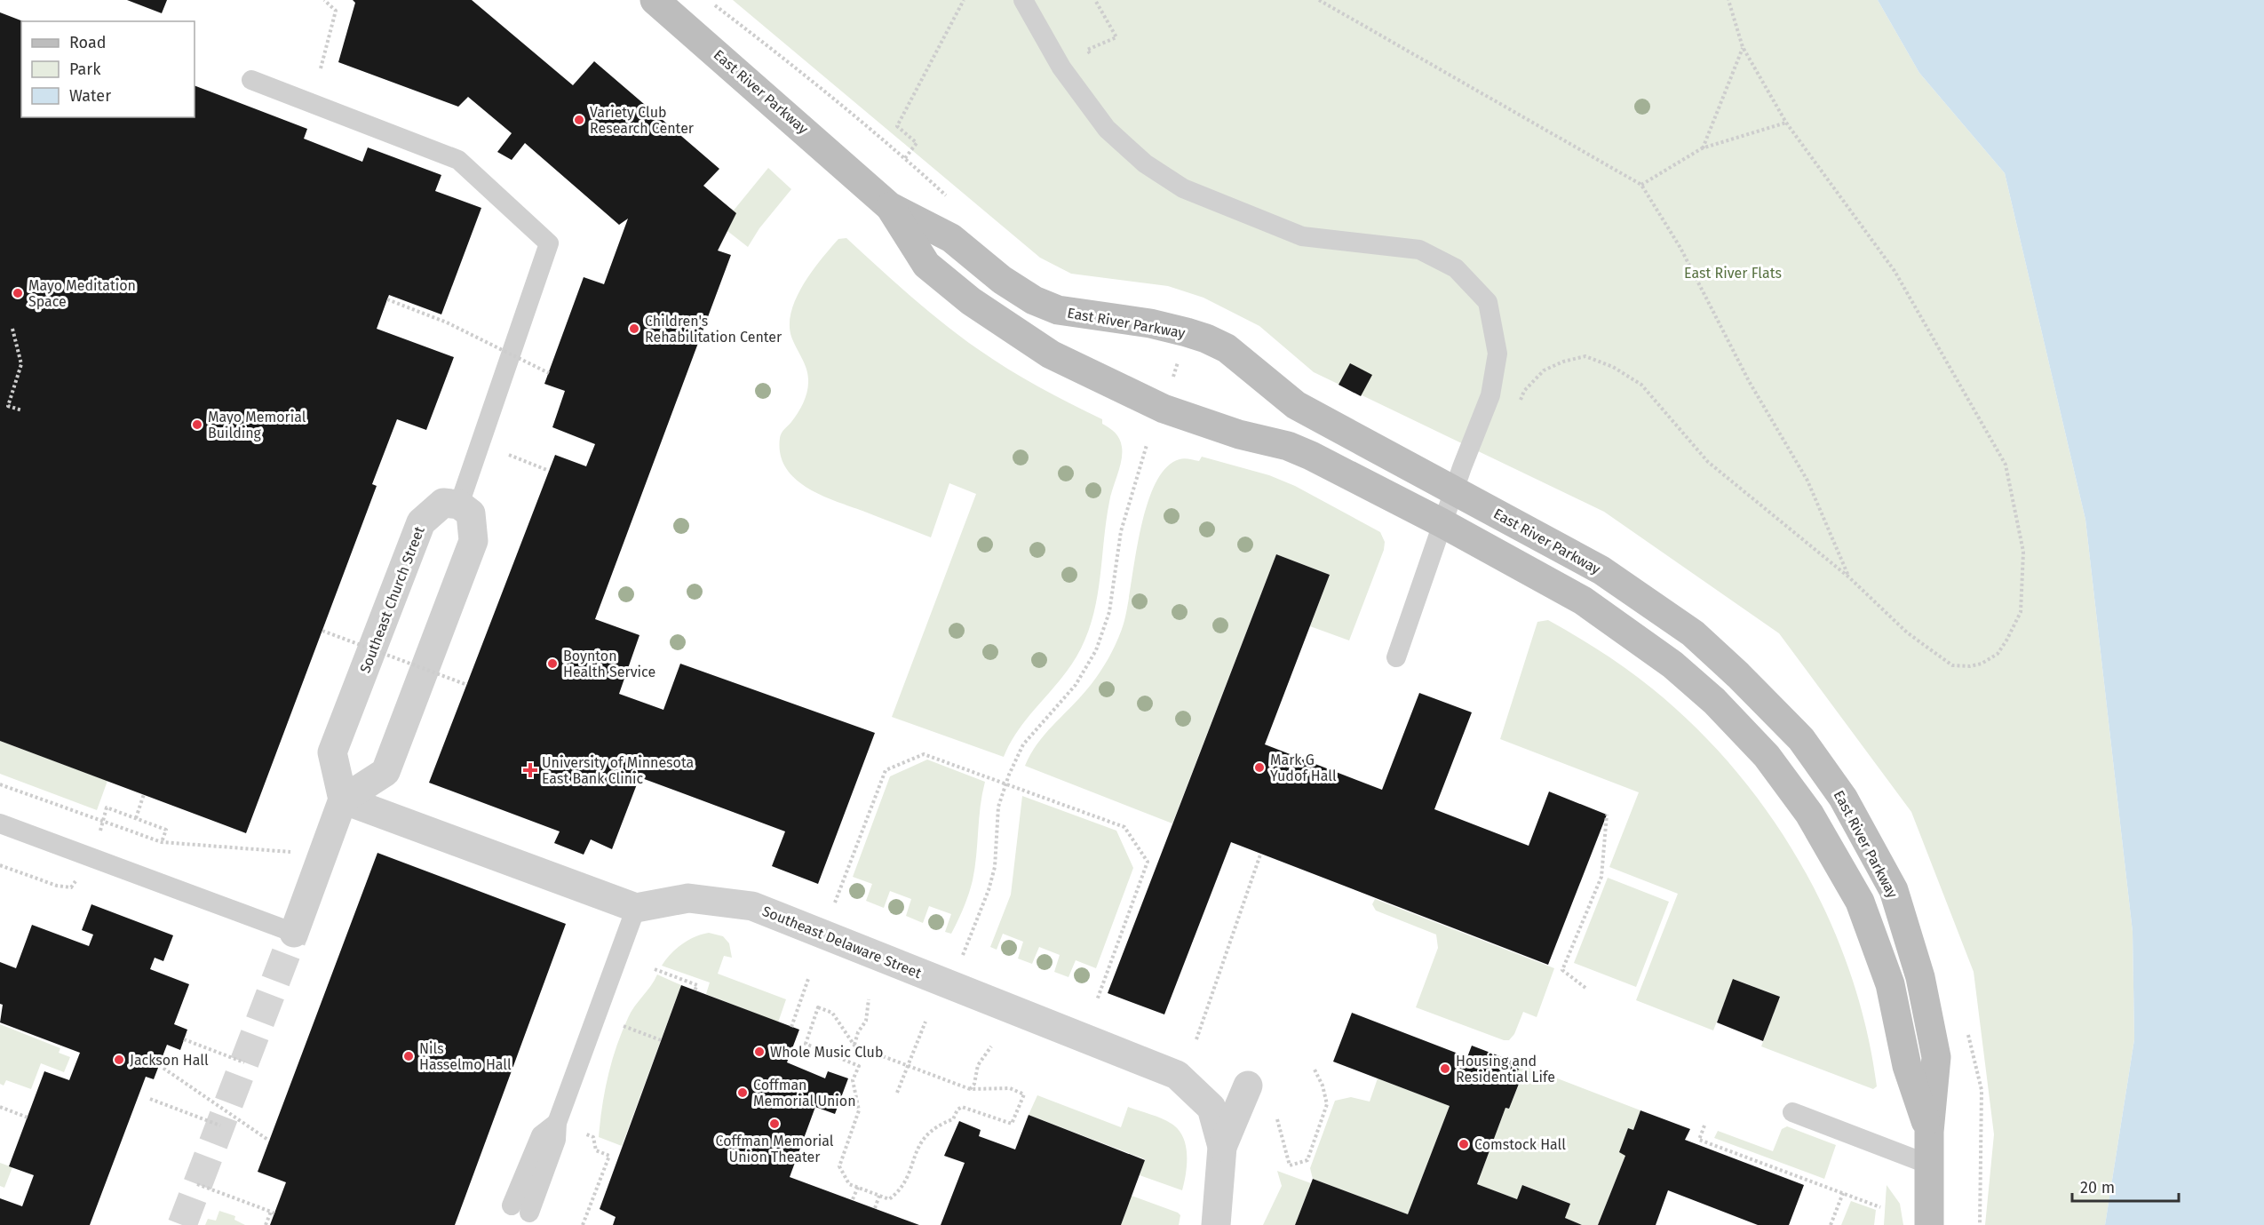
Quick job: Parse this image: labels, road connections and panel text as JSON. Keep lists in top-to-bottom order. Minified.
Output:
{"streets":{"street":["East River Parkway","Southeast Church Street","Southeast Delaware Street"]},"parks":["East River Flats"],"places":{"other":["Variety Club Research Center","Mayo Meditation Space","Children's Rehabilitation Center","Mayo Memorial Building","Boynton Health Service","Mark G Yudof Hall","Whole Music Club","Nils Hasselmo Hall","Jackson Hall","Housing and Residential Life","Coffman Memorial Union","Coffman Memorial Union Theater","Comstock Hall"],"health":["University of Minnesota East Bank Clinic"]},"legend":["Road","Park","Water"],"scale_bar":"20 m"}
